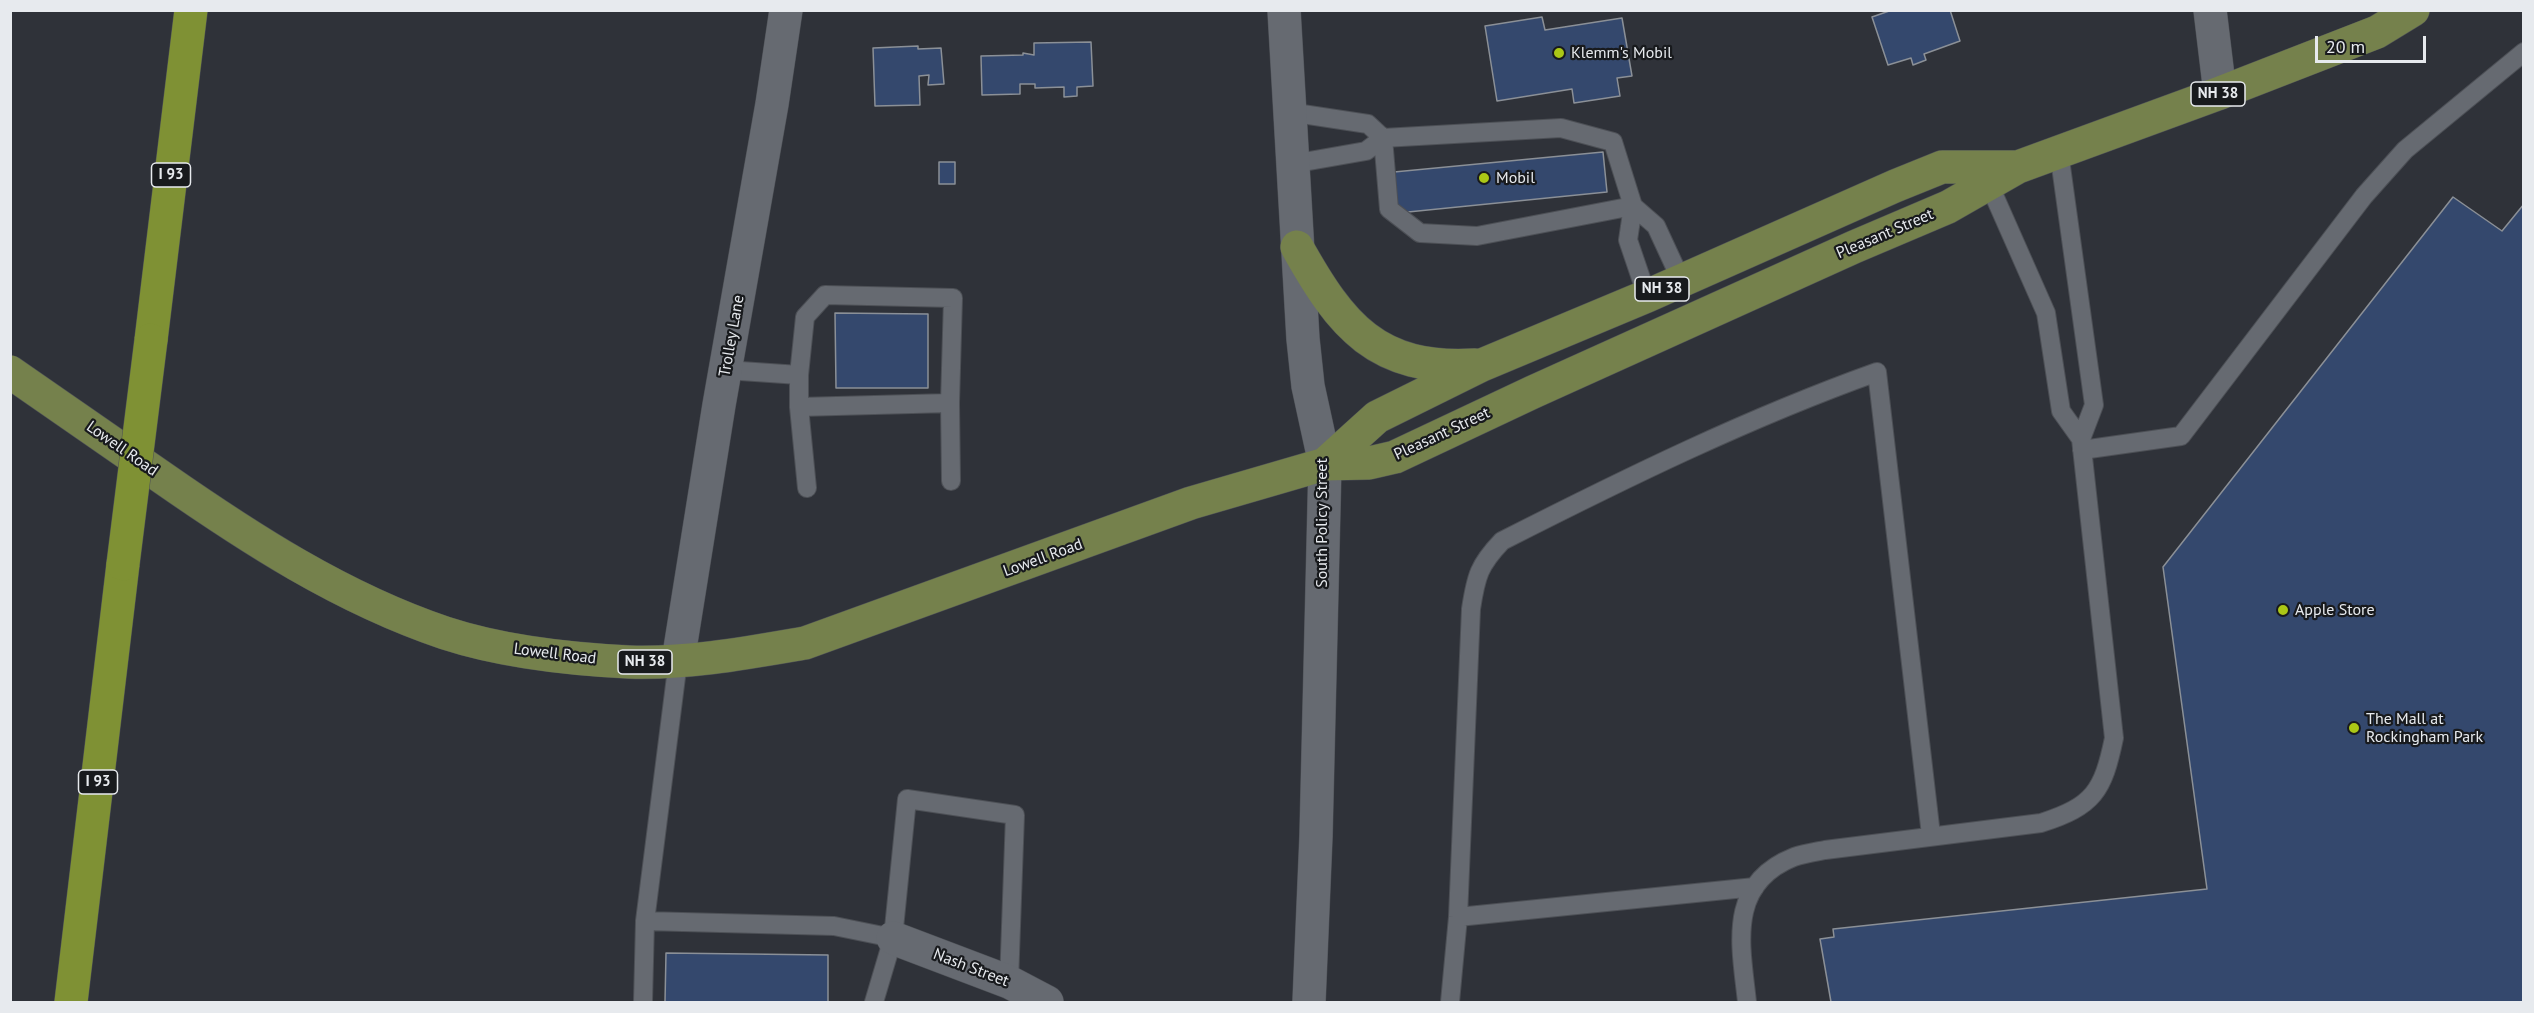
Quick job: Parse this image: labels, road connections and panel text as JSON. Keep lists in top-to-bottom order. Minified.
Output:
{"streets":{"highway":["I 93"],"main road":["NH 38","Pleasant Street","Lowell Road"],"street":["Trolley Lane","South Policy Street","Nash Street"]},"crossings":[["Pleasant Street","Lowell Road"],["Pleasant Street","South Policy Street"],["Trolley Lane","Lowell Road"],["Lowell Road","South Policy Street"]],"places":["Klemm's Mobil","Mobil","Apple Store","The Mall at Rockingham Park"],"scale_bar":"20 m"}
